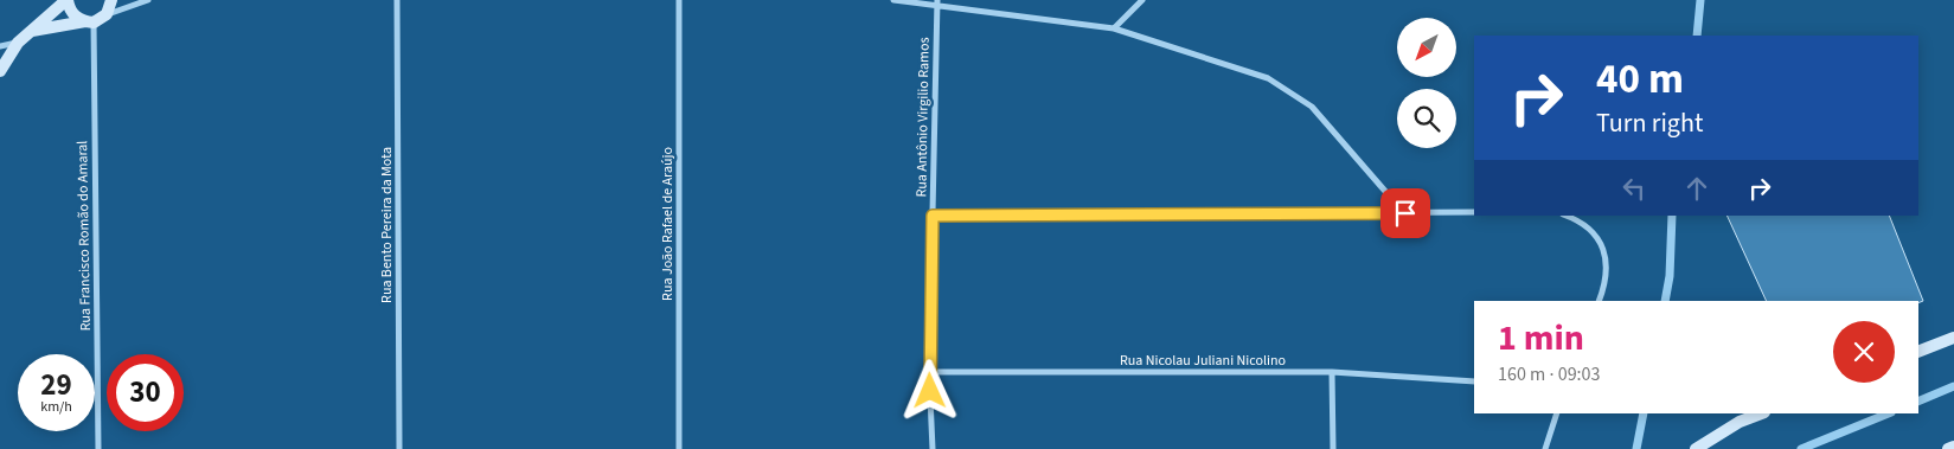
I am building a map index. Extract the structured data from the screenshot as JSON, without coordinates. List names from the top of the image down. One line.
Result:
{"streets":{"street":["Rua Antônio Virgilio Ramos","Rua João Rafael de Araújo","Rua Bento Pereira da Mota","Rua Francisco Romão do Amaral","Rua Nicolau Juliani Nicolino"]},"crossings":[["Rua Antônio Virgilio Ramos","Rua Nicolau Juliani Nicolino"]],"north":"bottom left","page":{"turn":["40 m","Turn right"],"heading":["1 min","160 m · 09:03"],"speed":"29 km/h","limit":"30"}}
